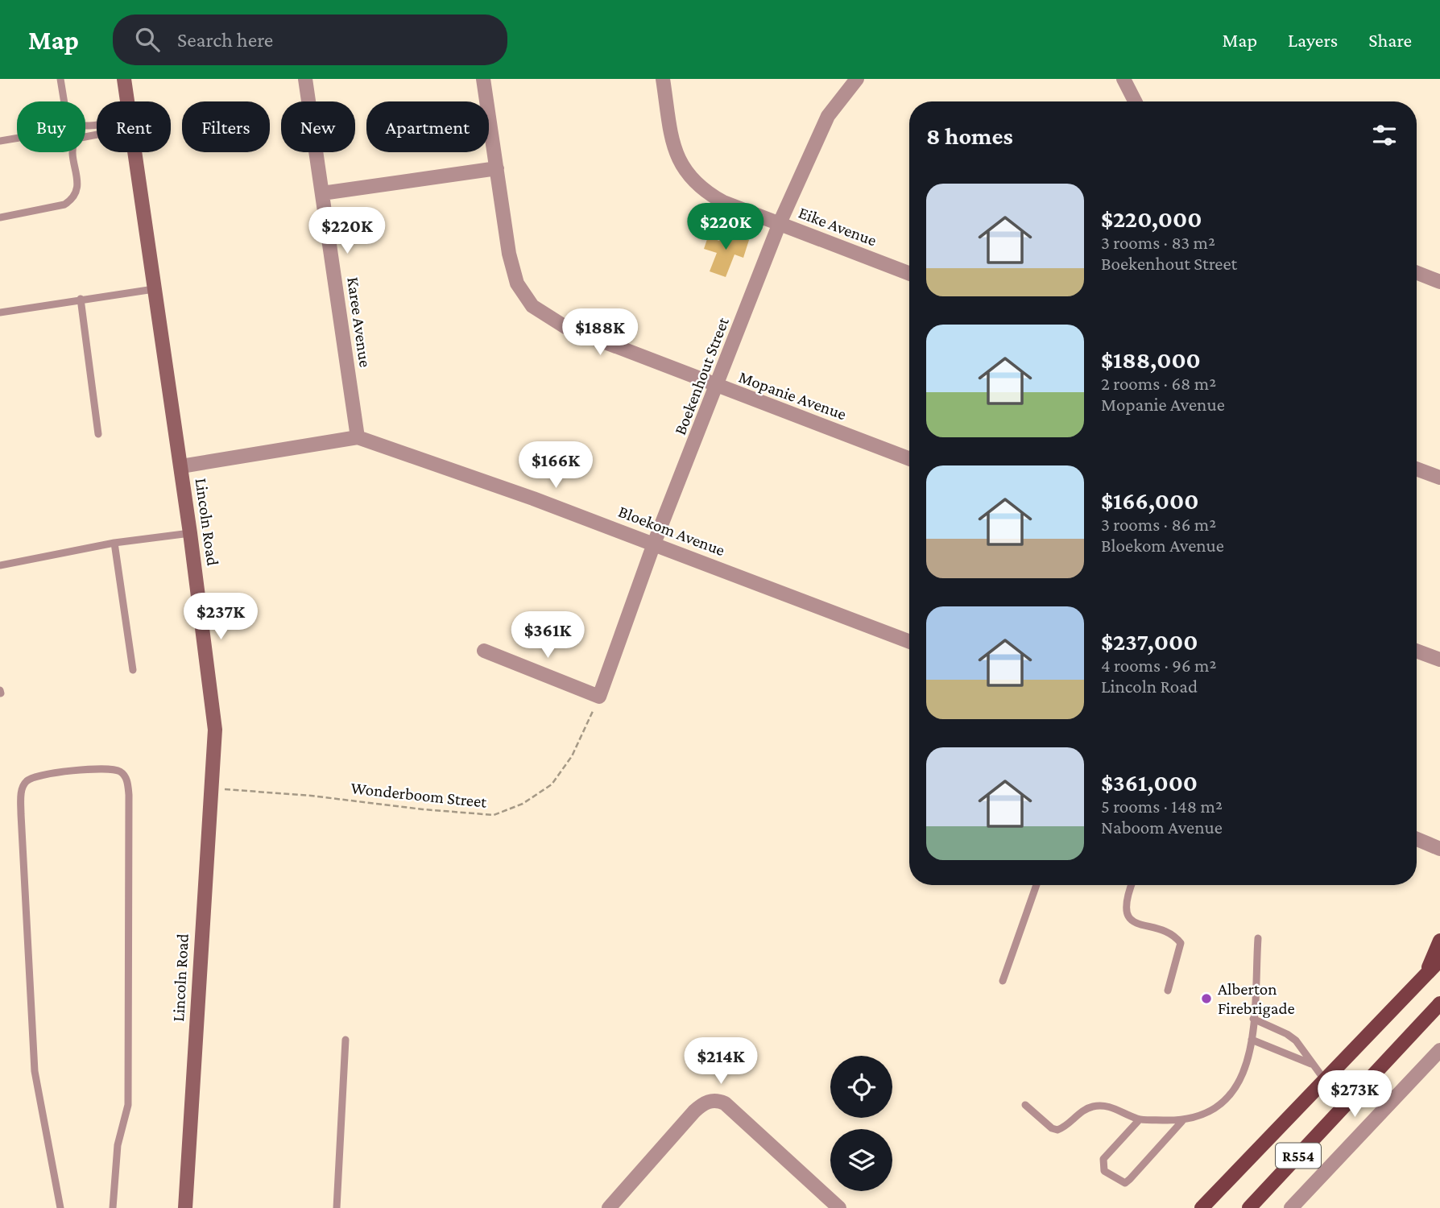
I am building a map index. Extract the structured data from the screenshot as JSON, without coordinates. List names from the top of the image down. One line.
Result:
{"streets":{"main road":["R554"],"street":["Eike Avenue","Karee Avenue","Boekenhout Street","Mopanie Avenue","Lincoln Road","Bloekom Avenue"],"path":["Wonderboom Street"]},"crossings":[["Eike Avenue","Boekenhout Street"],["Karee Avenue","Bloekom Avenue"],["Boekenhout Street","Mopanie Avenue"],["Boekenhout Street","Bloekom Avenue"],["Boekenhout Street","Wonderboom Street"],["Lincoln Road","Bloekom Avenue"],["Lincoln Road","Wonderboom Street"]],"places":["Alberton Firebrigade"],"page":{"header":"Map","search":"Search here","nav":["Map","Layers","Share"],"chip":["Buy","Rent","Filters","New","Apartment"],"heading":"8 homes","list":[{"name":"$220,000","note":"3 rooms · 83 m² · Boekenhout Street"},{"name":"$188,000","note":"2 rooms · 68 m² · Mopanie Avenue"},{"name":"$166,000","note":"3 rooms · 86 m² · Bloekom Avenue"},{"name":"$237,000","note":"4 rooms · 96 m² · Lincoln Road"},{"name":"$361,000","note":"5 rooms · 148 m² · Naboom Avenue"}],"price":["$220K","$220K","$188K","$166K","$237K","$361K","$214K","$273K"]}}
